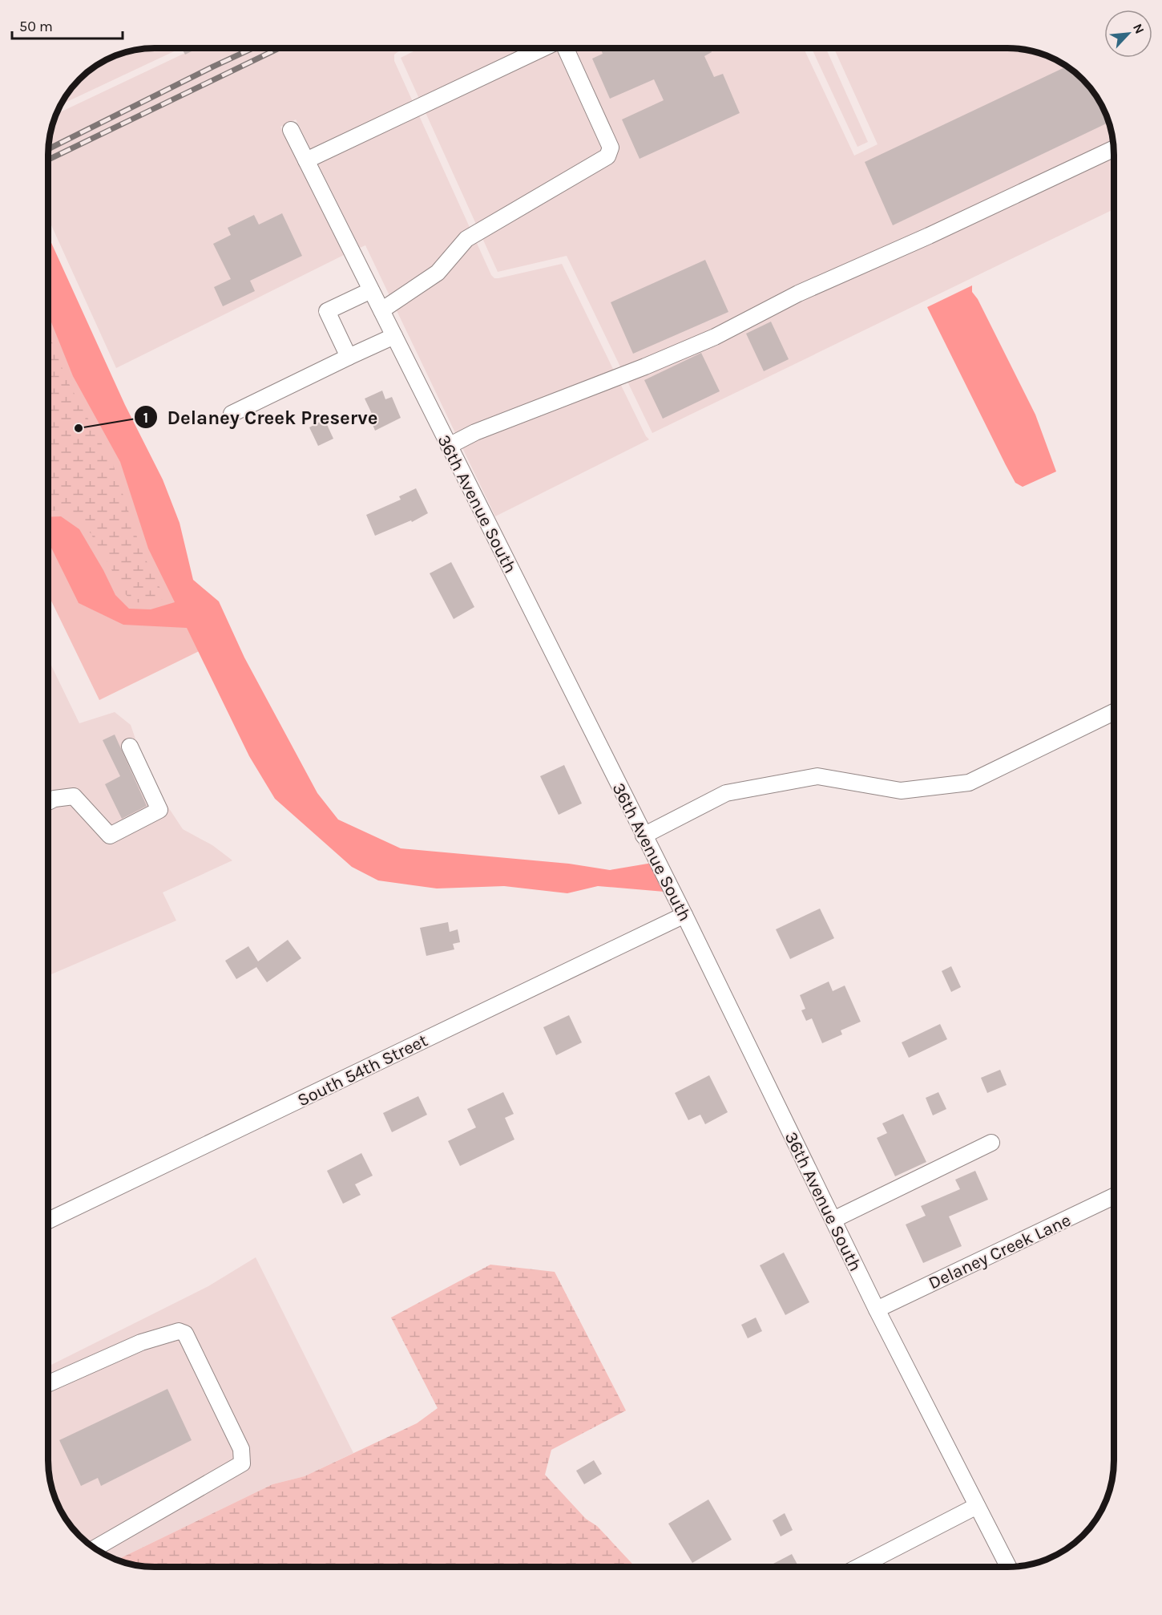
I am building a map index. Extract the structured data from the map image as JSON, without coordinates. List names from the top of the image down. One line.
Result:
{"streets":{"street":["36th Avenue South","South 54th Street","Delaney Creek Lane"]},"crossings":[["36th Avenue South","South 54th Street"],["36th Avenue South","Delaney Creek Lane"]],"places":["Delaney Creek Preserve"],"scale_bar":"50 m","north":"top right"}
